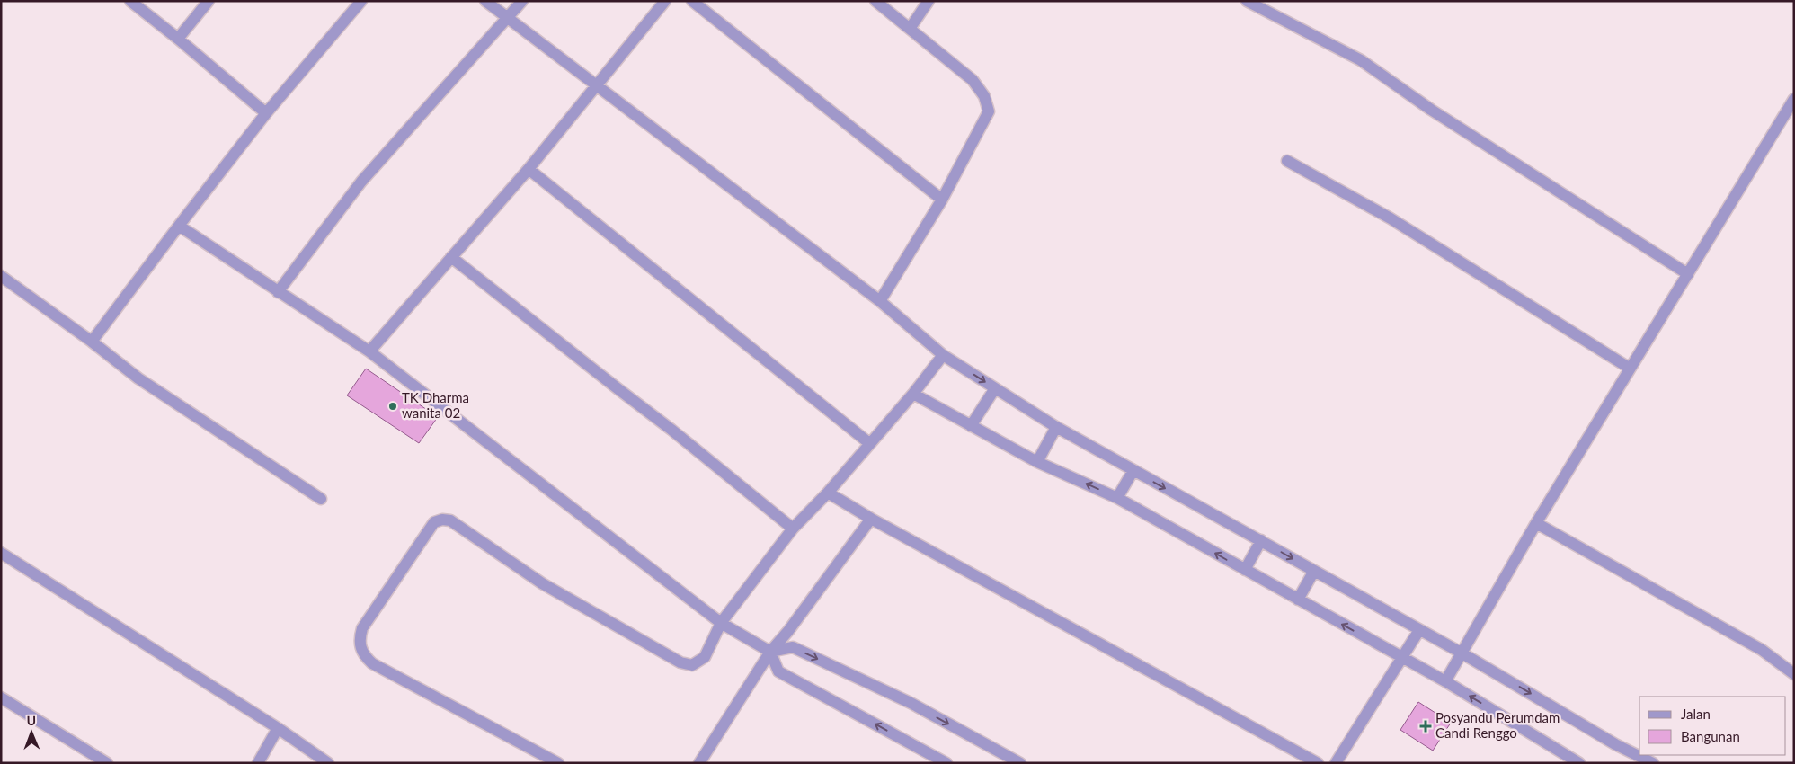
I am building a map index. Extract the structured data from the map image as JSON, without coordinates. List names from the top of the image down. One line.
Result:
{"places":{"other":["TK Dharma wanita 02"],"health":["Posyandu Perumdam Candi Renggo"]},"legend":["Jalan","Bangunan"],"north":"top"}
